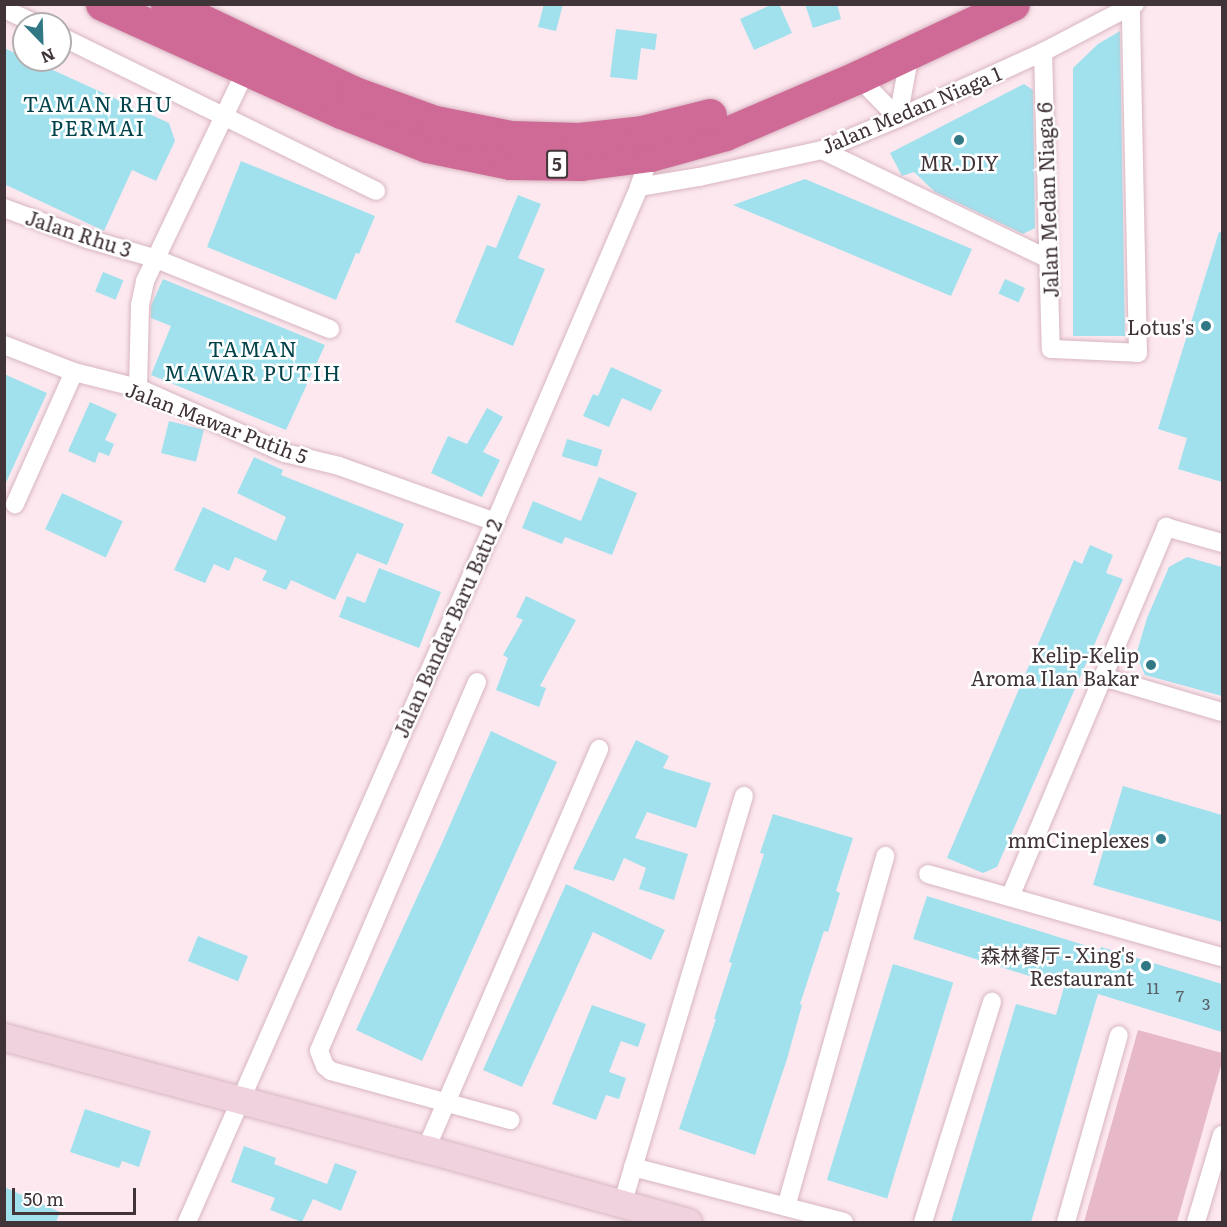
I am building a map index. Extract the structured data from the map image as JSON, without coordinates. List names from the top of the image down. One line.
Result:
{"streets":{"highway":["5"],"street":["Jalan Medan Niaga 1","Jalan Medan Niaga 6","Jalan Rhu 3","Jalan Mawar Putih 5","Jalan Bandar Baru Batu 2"]},"crossings":[["Jalan Medan Niaga 1","Jalan Medan Niaga 6"],["Jalan Medan Niaga 1","Jalan Bandar Baru Batu 2"],["5","Jalan Bandar Baru Batu 2"],["Jalan Mawar Putih 5","Jalan Bandar Baru Batu 2"]],"districts":["TAMAN RHU PERMAI","TAMAN MAWAR PUTIH"],"places":["MR.DIY","Lotus's","Kelip-Kelip Aroma Ilan Bakar","mmCineplexes","森林餐厅 - Xing's Restaurant"],"house_numbers":["11","7","3"],"scale_bar":"50 m","north":"bottom right"}
